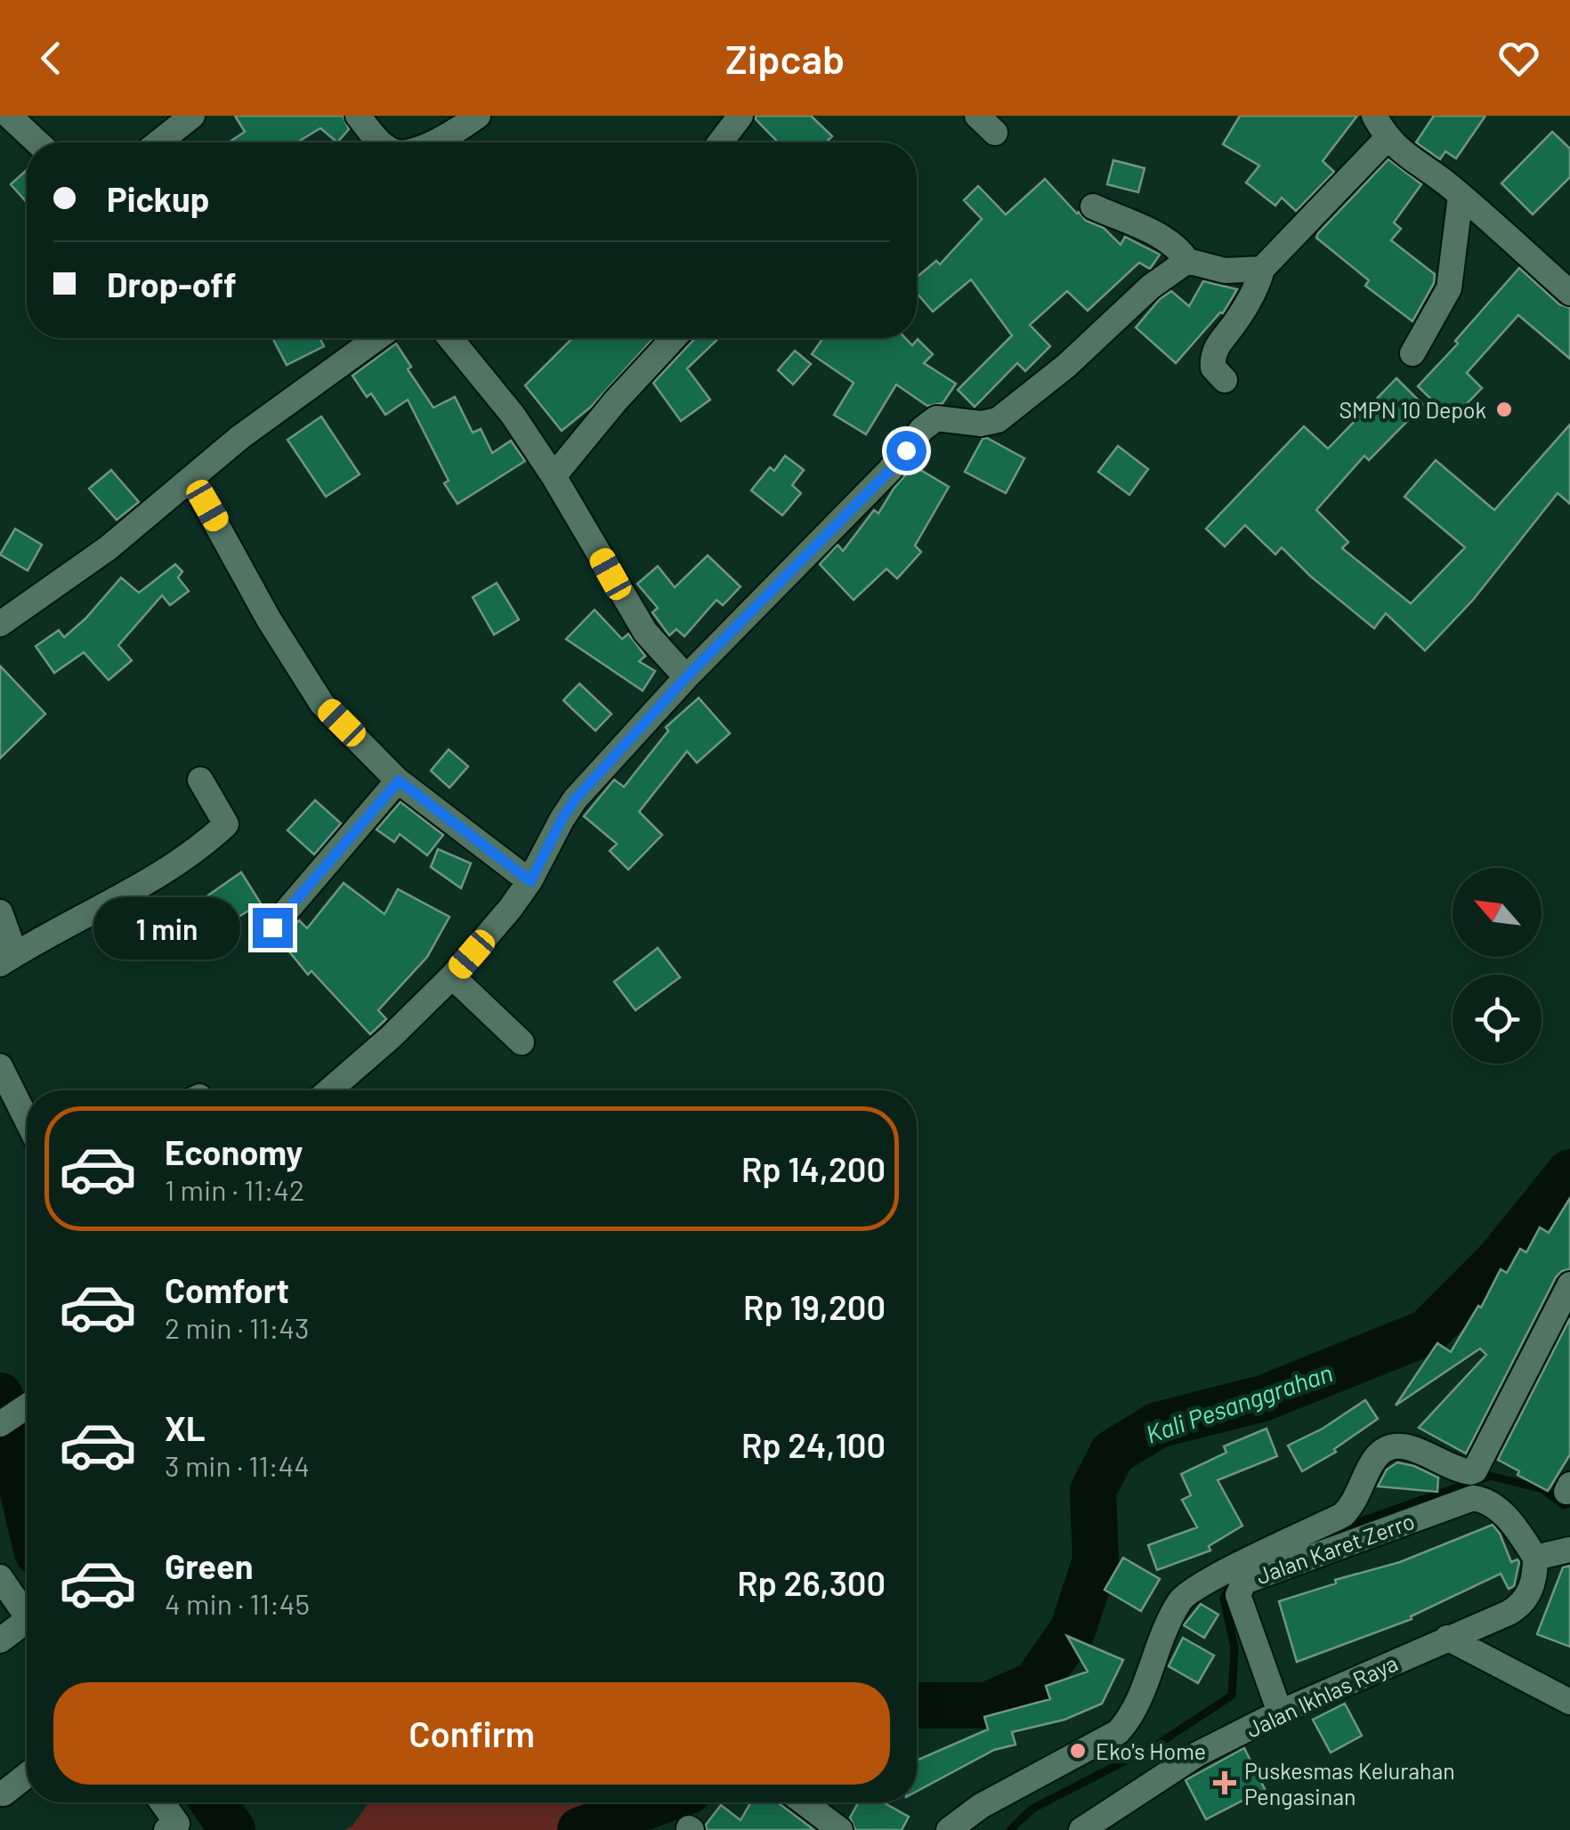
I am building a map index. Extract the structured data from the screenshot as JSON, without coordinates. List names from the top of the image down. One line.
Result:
{"streets":{"street":["Jalan Karet Zerro","Jalan Ikhlas Raya"]},"crossings":[["Jalan Karet Zerro","Jalan Ikhlas Raya"]],"water":["Kali Pesanggrahan"],"places":{"other":["SMPN 10 Depok","Eko's Home"],"health":["Puskesmas Kelurahan Pengasinan"]},"north":"top left","page":{"header":"Zipcab","banner":["Pickup","Drop-off"],"bubble":"1 min","list":[{"name":"Economy","note":"1 min · 11:42","value":"Rp 14,200"},{"name":"Comfort","note":"2 min · 11:43","value":"Rp 19,200"},{"name":"XL","note":"3 min · 11:44","value":"Rp 24,100"},{"name":"Green","note":"4 min · 11:45","value":"Rp 26,300"}],"buttons":"Confirm"}}
